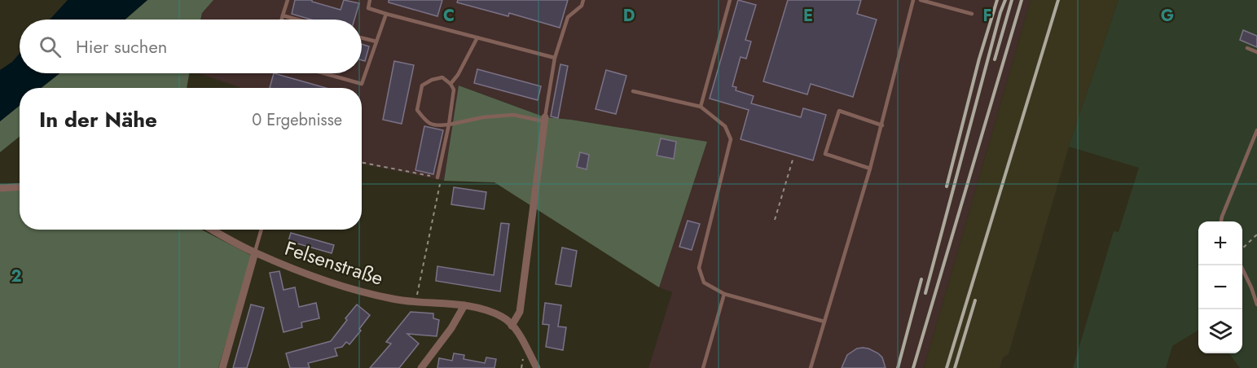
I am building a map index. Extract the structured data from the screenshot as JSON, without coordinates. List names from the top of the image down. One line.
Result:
{"streets":{"street":["Felsenstraße"]},"page":{"search":"Hier suchen","heading":["In der Nähe","0 Ergebnisse"],"map_buttons":["+","−"]},"grid":{"columns":["C","D","E","F","G"],"rows":["2"]}}
